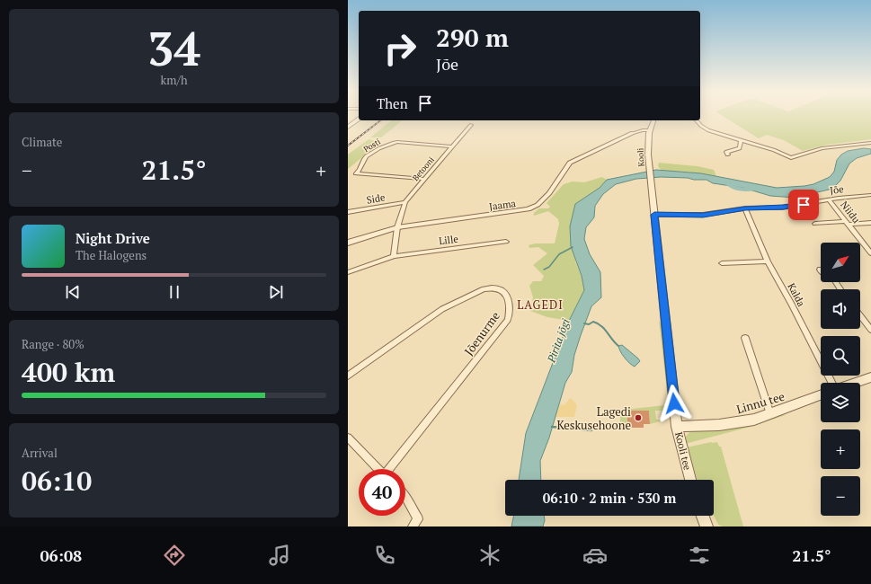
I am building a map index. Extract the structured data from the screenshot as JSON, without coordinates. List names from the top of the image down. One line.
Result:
{"streets":{"street":["Posti","Kooli","Betooni","Jõe","Side","Jaama","Niidu","Lille","Kalda","Jõenurme","Linnu tee","Kooli tee"]},"crossings":[["Posti","Betooni"],["Kooli","Jaama"],["Kooli","Kooli tee"],["Betooni","Side"],["Betooni","Jaama"],["Jõe","Niidu"],["Jõe","Kalda"],["Jõe","Kooli tee"],["Linnu tee","Kooli tee"]],"districts":["LAGEDI"],"water":["Pirita jõgi"],"places":["Lagedi Keskusehoone"],"north":"top right","page":{"tile":[["34","km/h"],"Climate",["Range · 80%","400 km"],["Arrival","06:10"]],"turn":["290 m","Jõe"],"then":"Then","heat":["−","21.5°","+"],"song":["Night Drive","The Halogens"],"map_buttons":["+","−"],"limit":"40","trip":"06:10 · 2 min · 530 m","tabs":["06:08","21.5°"]}}
